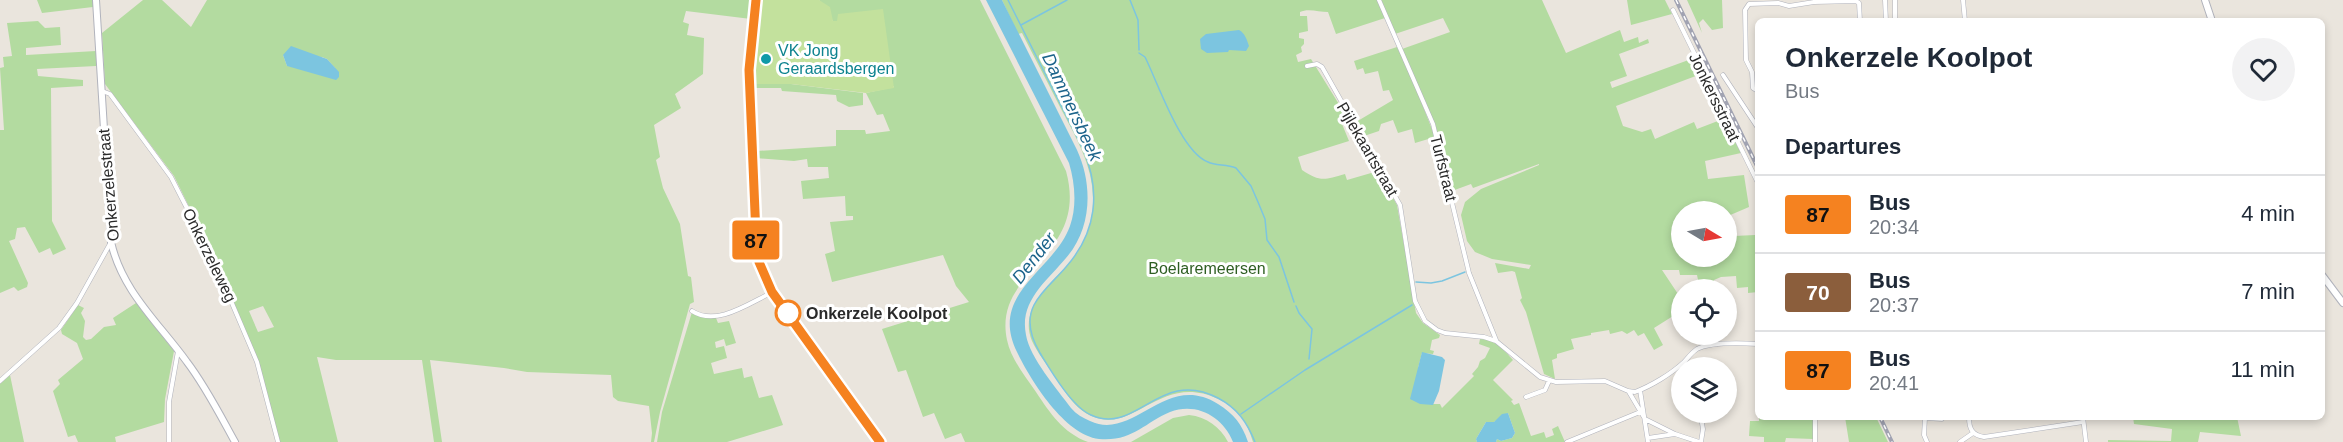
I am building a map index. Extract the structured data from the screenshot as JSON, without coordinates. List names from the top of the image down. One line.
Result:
{"streets":{"street":["Jonkersstraat","Pijlekaartstraat","Turfstraat","Onkerzelestraat","Onkerzeleweg"]},"crossings":[["Pijlekaartstraat","Turfstraat"],["Onkerzelestraat","Onkerzeleweg"]],"water":["Dammersbeek","Dender"],"parks":["Boelaremeersen"],"places":["VK Jong Geraardsbergen","Onkerzele Koolpot"],"lines":["bus line 87"],"north":"right","page":{"on_map":"87","heading":[["Onkerzele Koolpot","Bus"],"Departures"],"list":[{"mark":"87","name":"Bus","note":"20:34","value":"4 min"},{"mark":"70","name":"Bus","note":"20:37","value":"7 min"},{"mark":"87","name":"Bus","note":"20:41","value":"11 min"}]}}
